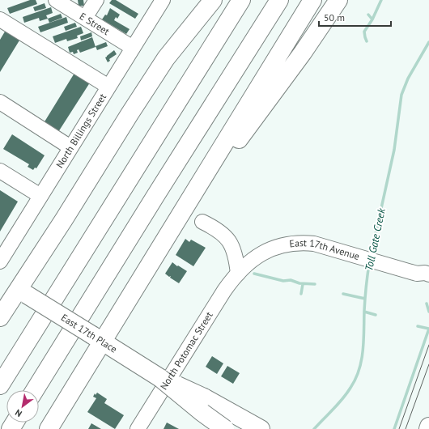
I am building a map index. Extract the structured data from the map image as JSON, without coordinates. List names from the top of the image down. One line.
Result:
{"streets":{"main road":["East 17th Place"],"street":["E Street","North Billings Street","East 17th Avenue","North Potomac Street"]},"crossings":[["E Street","North Billings Street"],["East 17th Avenue","North Potomac Street"]],"water":["Toll Gate Creek"],"scale_bar":"50 m","north":"bottom left"}
